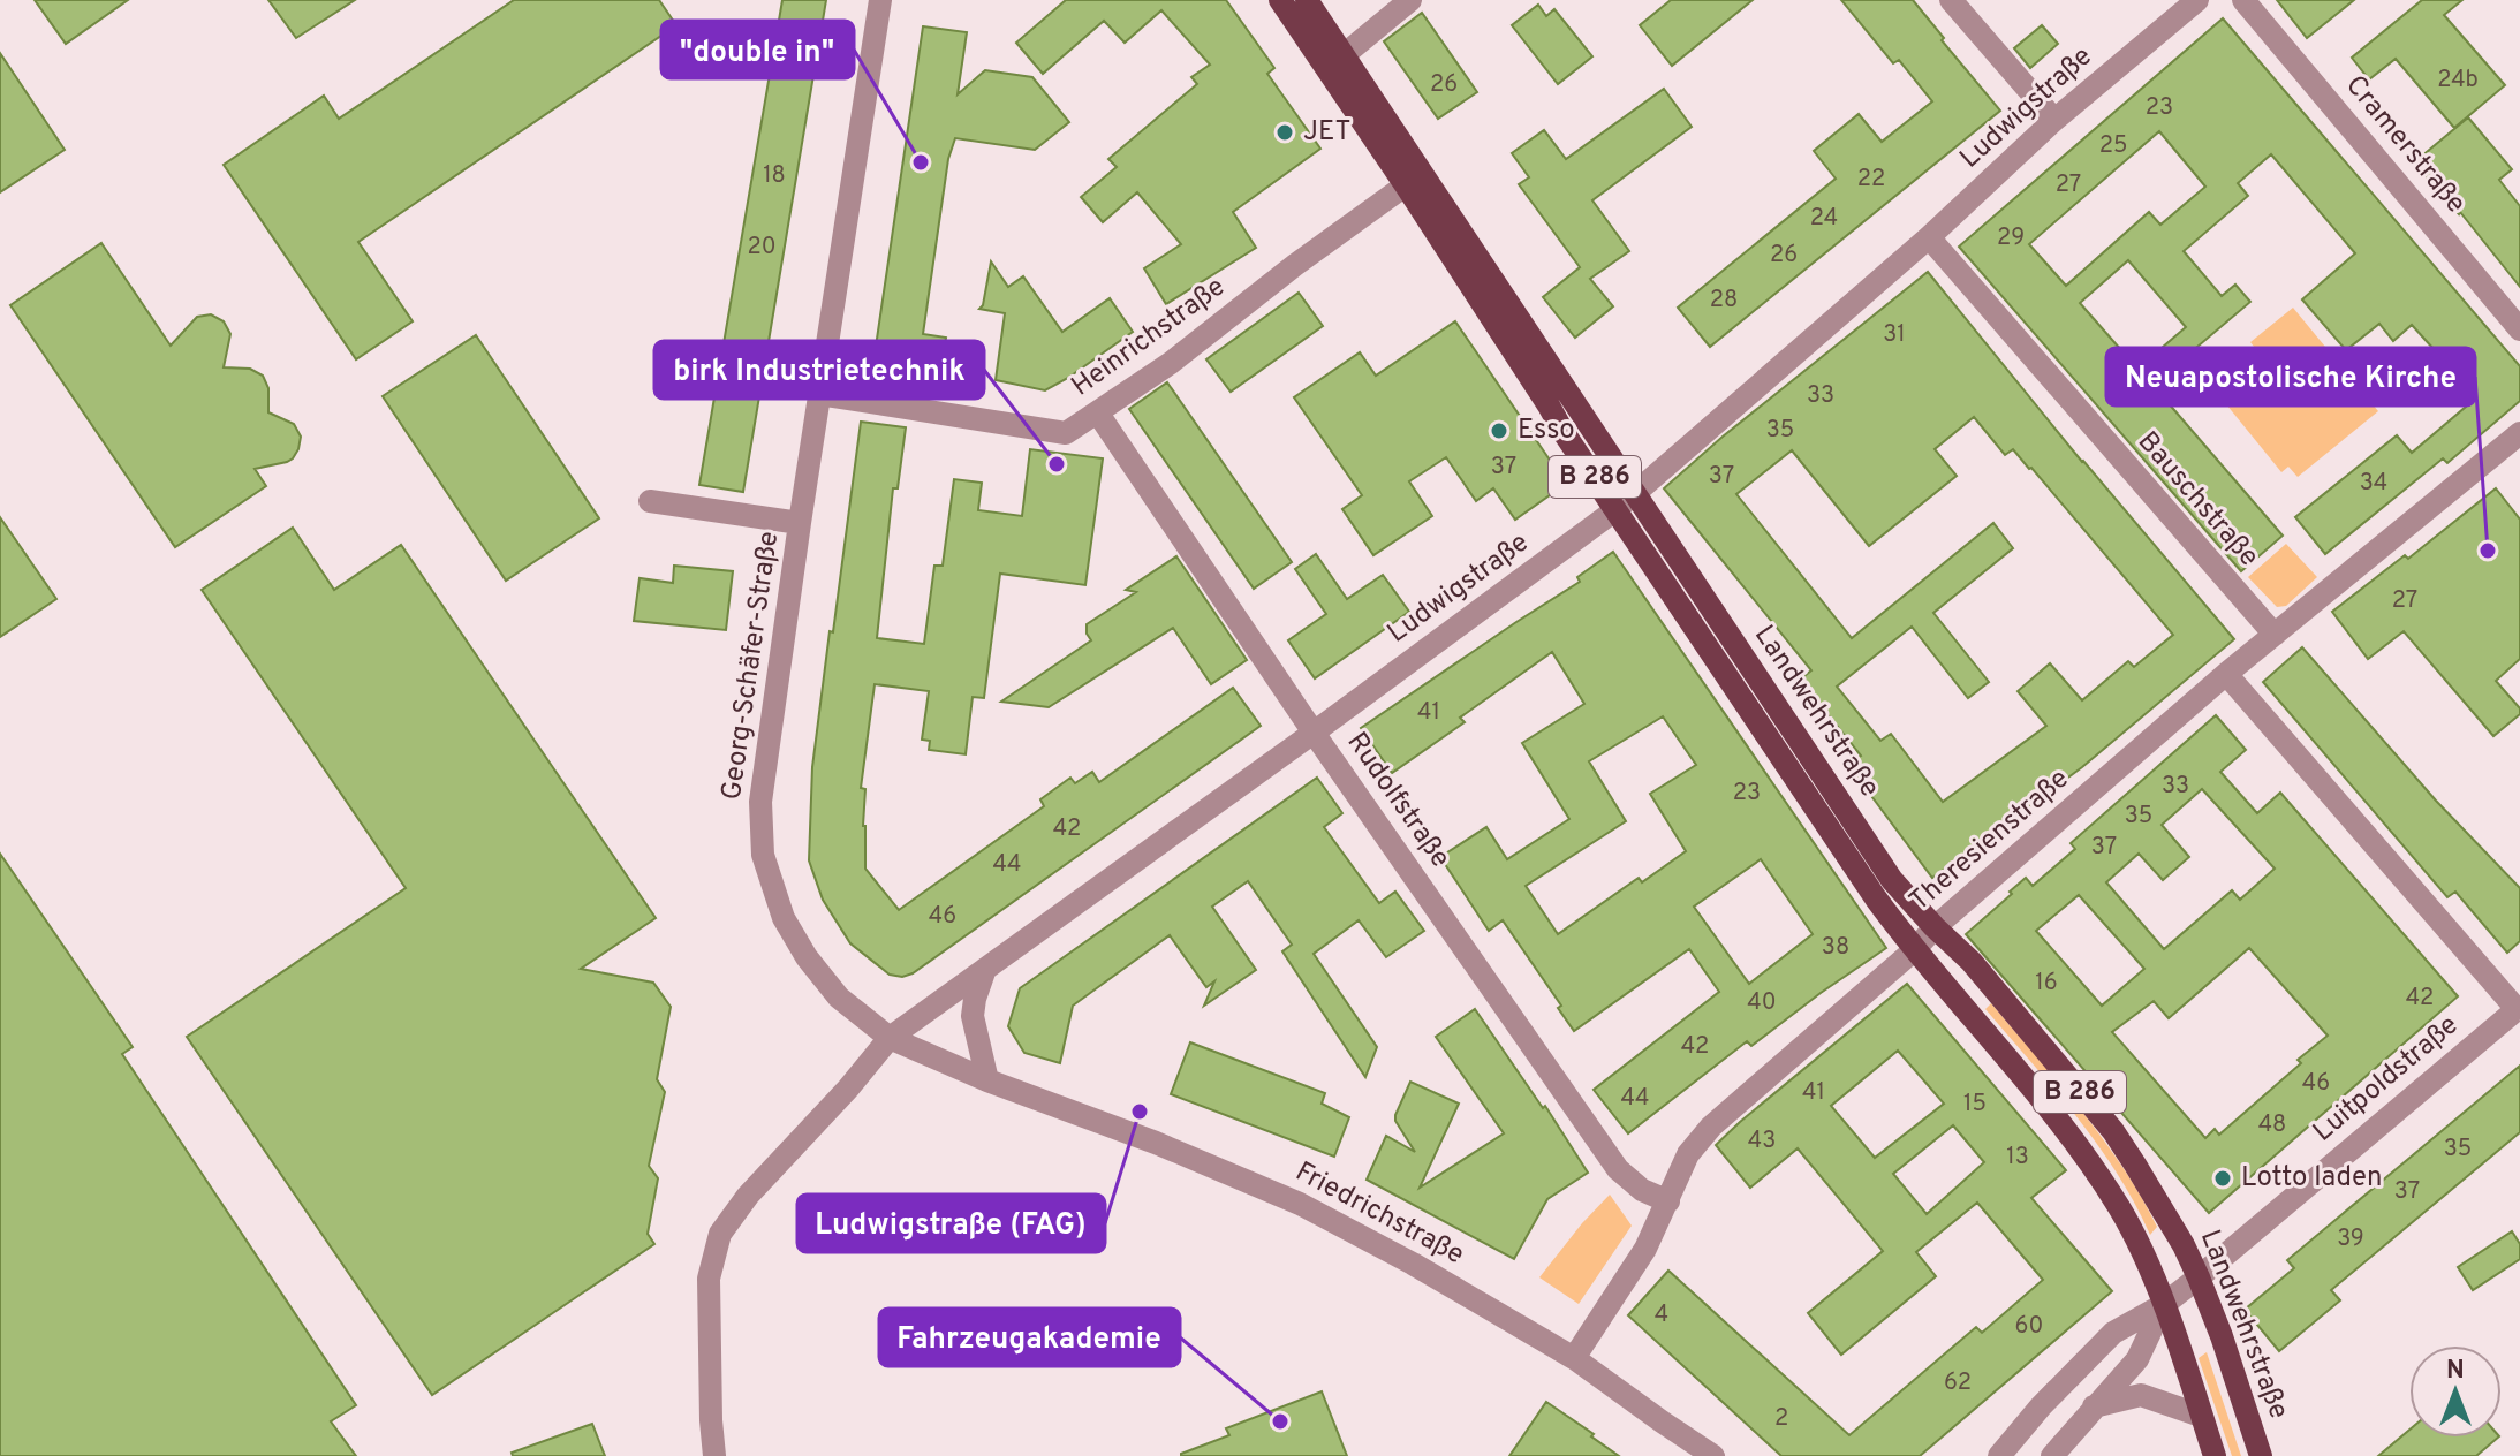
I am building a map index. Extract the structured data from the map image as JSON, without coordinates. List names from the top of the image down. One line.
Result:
{"streets":{"main road":["B 286","Landwehrstraße"],"street":["Ludwigstraße","Cramerstraße","Heinrichstraße","Bauschstraße","Georg-Schäfer-Straße","Rudolfstraße","Theresienstraße","Luitpoldstraße","Friedrichstraße"]},"crossings":[["Ludwigstraße","Bauschstraße"],["Ludwigstraße","Georg-Schäfer-Straße"],["Ludwigstraße","Landwehrstraße"],["Ludwigstraße","Rudolfstraße"],["Ludwigstraße","Friedrichstraße"],["Heinrichstraße","Georg-Schäfer-Straße"],["Heinrichstraße","Landwehrstraße"],["Heinrichstraße","Rudolfstraße"],["Bauschstraße","Theresienstraße"],["Georg-Schäfer-Straße","Friedrichstraße"],["Landwehrstraße","Theresienstraße"],["Landwehrstraße","Luitpoldstraße"],["Rudolfstraße","Theresienstraße"],["Theresienstraße","Friedrichstraße"]],"places":["JET","\"double in\"","Esso","birk Industrietechnik","Neuapostolische Kirche","Ludwigstraße (FAG)","Lotto laden","Fahrzeugakademie"],"house_numbers":["24b","26","23","25","18","22","27","24","29","20","26","28","31","33","35","37","37","34","27","41","33","23","35","42","37","44","46","38","16","42","40","42","46","41","44","15","48","43","35","13","37","39","4","60","62","2"],"north":"top"}
